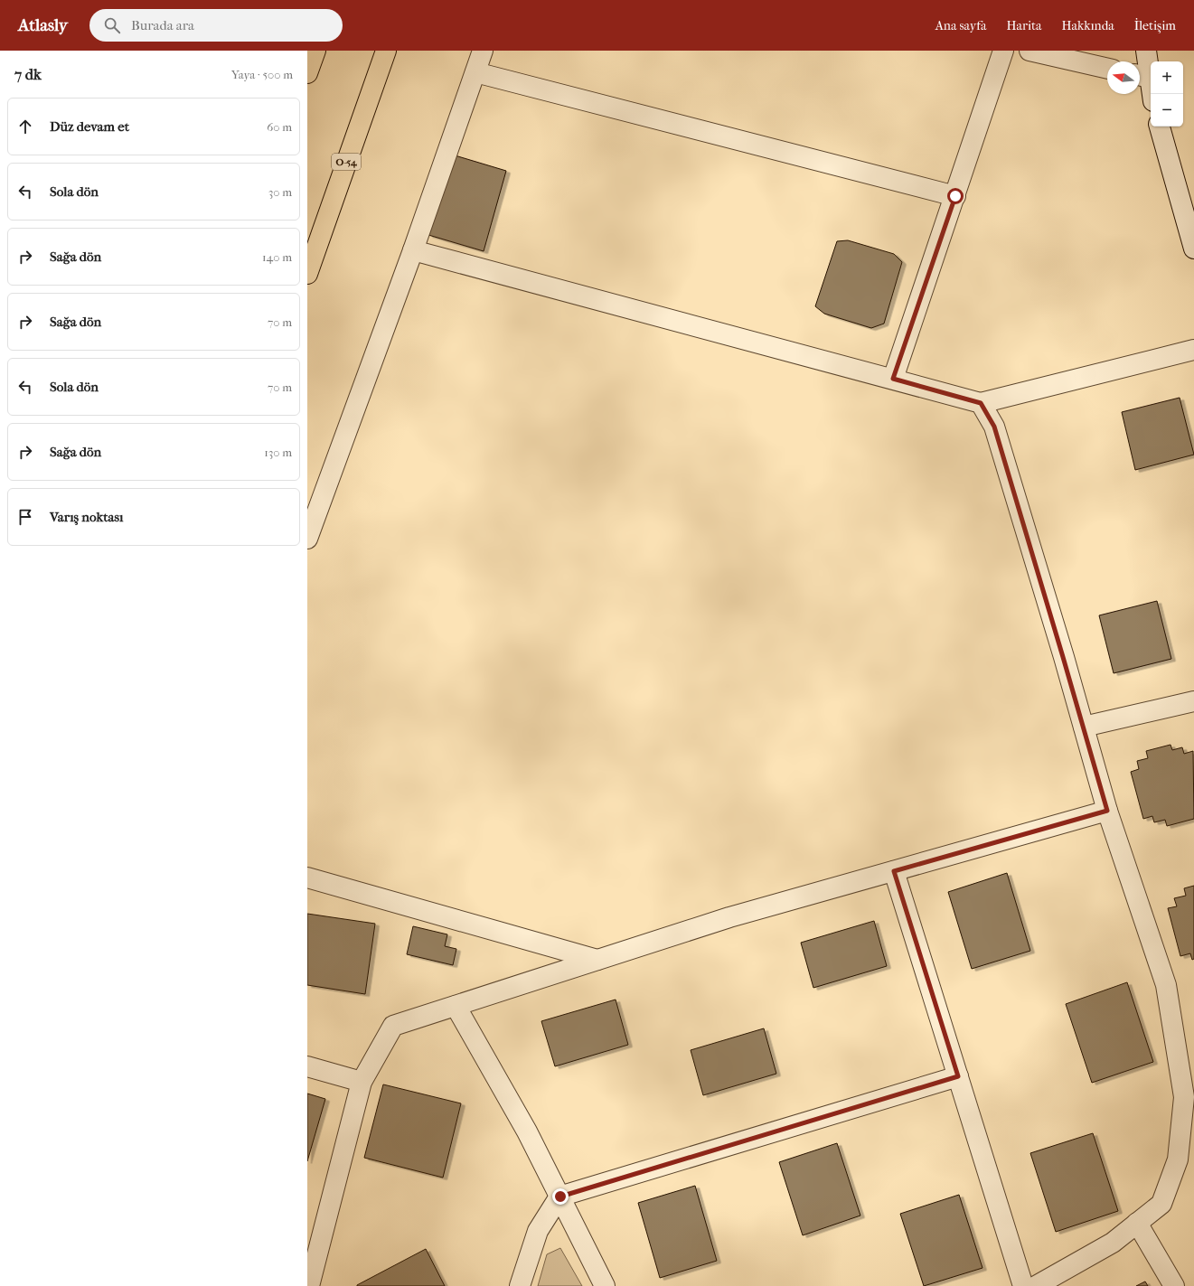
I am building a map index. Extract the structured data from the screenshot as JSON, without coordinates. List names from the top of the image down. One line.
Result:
{"streets":{"highway":["O-54"]},"north":"left","page":{"header":"Atlasly","search":"Burada ara","nav":["Ana sayfa","Harita","Hakkında","İletişim"],"heading":["7 dk","Yaya · 500 m"],"map_buttons":["+","−"],"list":[["Düz devam et","60 m"],["Sola dön","30 m"],["Sağa dön","140 m"],["Sağa dön","70 m"],["Sola dön","70 m"],["Sağa dön","130 m"],"Varış noktası"]}}
